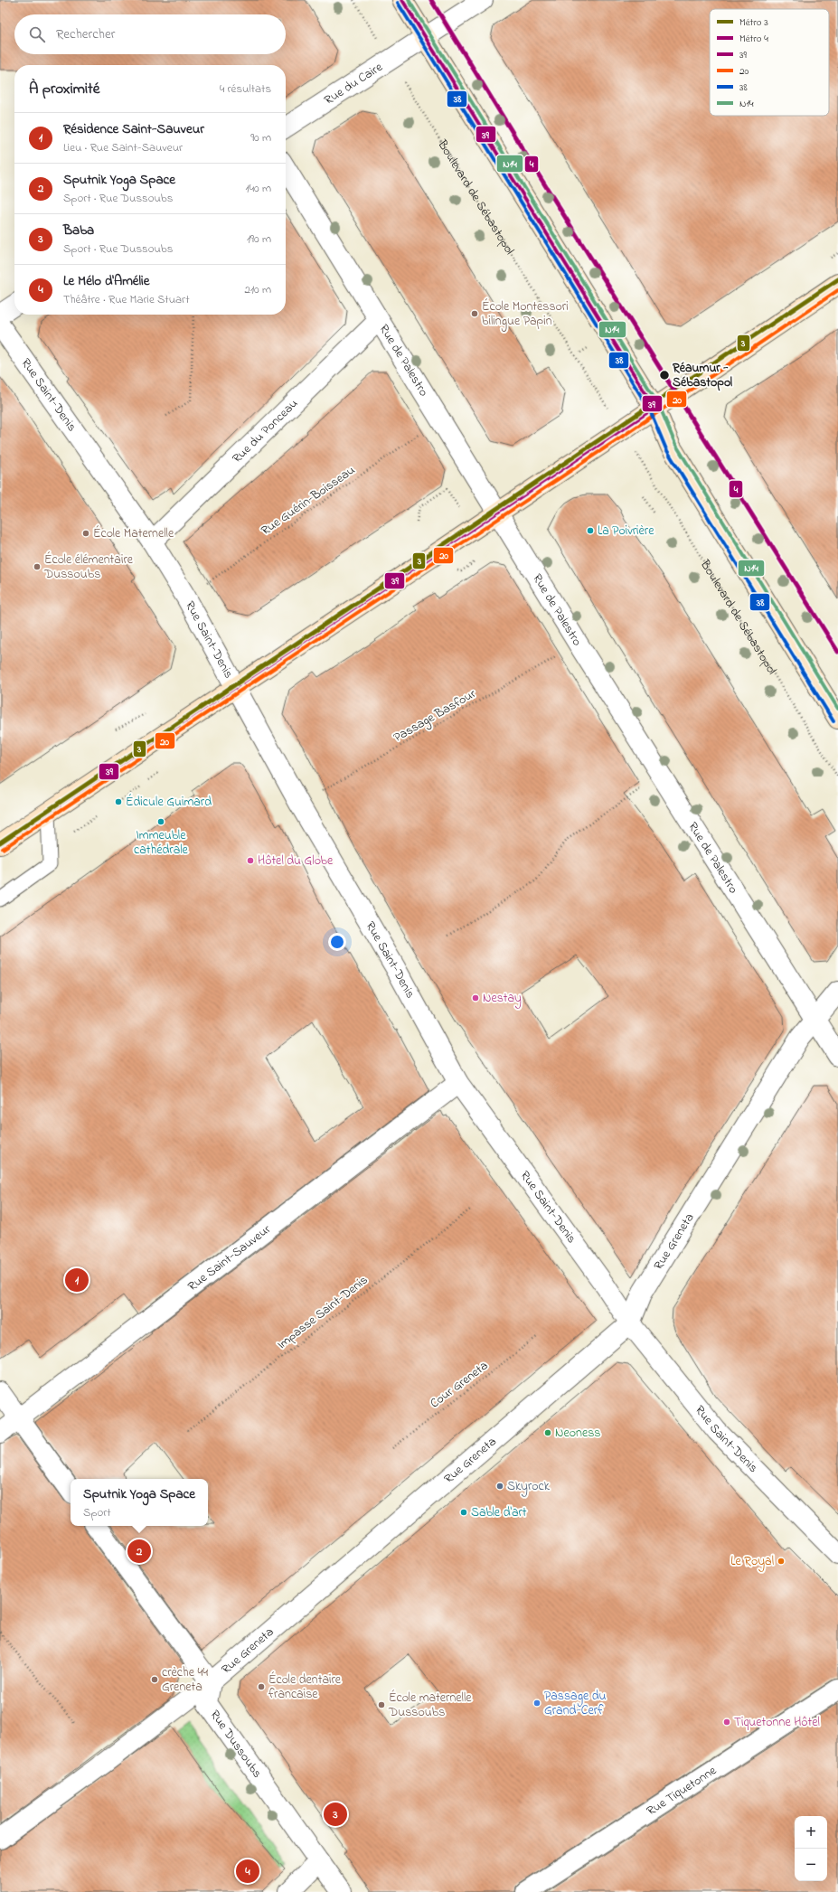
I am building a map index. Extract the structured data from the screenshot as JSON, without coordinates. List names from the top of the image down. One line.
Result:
{"streets":{"street":["Rue du Caire","Rue de Palestro","Rue Saint-Denis","Rue du Ponceau","Rue Greneta","Rue Saint-Sauveur","Rue Dussoubs","Rue Tiquetonne"],"path":["Boulevard de Sébastopol","Rue Guérin-Boisseau","Passage Basfour","Impasse Saint-Denis","Cour Greneta"]},"crossings":[["Rue du Caire","Boulevard de Sébastopol"],["Rue de Palestro","Rue du Ponceau"],["Rue de Palestro","Rue Guérin-Boisseau"],["Rue de Palestro","Passage Basfour"],["Rue de Palestro","Rue Greneta"],["Rue Saint-Denis","Rue du Ponceau"],["Rue Saint-Denis","Rue Guérin-Boisseau"],["Rue Saint-Denis","Passage Basfour"],["Rue Saint-Denis","Rue Greneta"],["Rue Saint-Denis","Rue Saint-Sauveur"],["Rue Greneta","Rue Dussoubs"]],"places":["École Montessori bilingue Papin","Réaumur - Sébastopol","La Poivrière","École Maternelle","École élémentaire Dussoubs","Édicule Guimard","Immeuble cathédrale","Hôtel du Globe","Nestay","Neoness","Skyrock","Sable d'art","Le Royal","crèche 44 Greneta","École dentaire francaise","Passage du Grand-Cerf","École maternelle Dussoubs","Tiquetonne Hôtel"],"lines":["metro line 4","transit line 39","transit line N14","transit line 38","metro line 3","transit line 20"],"legend":["Métro 3","Métro 4","39","20","38","N14"],"page":{"search":"Rechercher","heading":["À proximité","4 résultats"],"list":[{"mark":"1","name":"Résidence Saint-Sauveur","note":"Lieu · Rue Saint-Sauveur","value":"90 m"},{"mark":"2","name":"Sputnik Yoga Space","note":"Sport · Rue Dussoubs","value":"140 m"},{"mark":"3","name":"Baba","note":"Sport · Rue Dussoubs","value":"190 m"},{"mark":"4","name":"Le Mélo d'Amélie","note":"Théâtre · Rue Marie Stuart","value":"210 m"}],"pins":["1","2","3","4"],"popup":["Sputnik Yoga Space","Sport"],"map_buttons":["+","−"]}}
